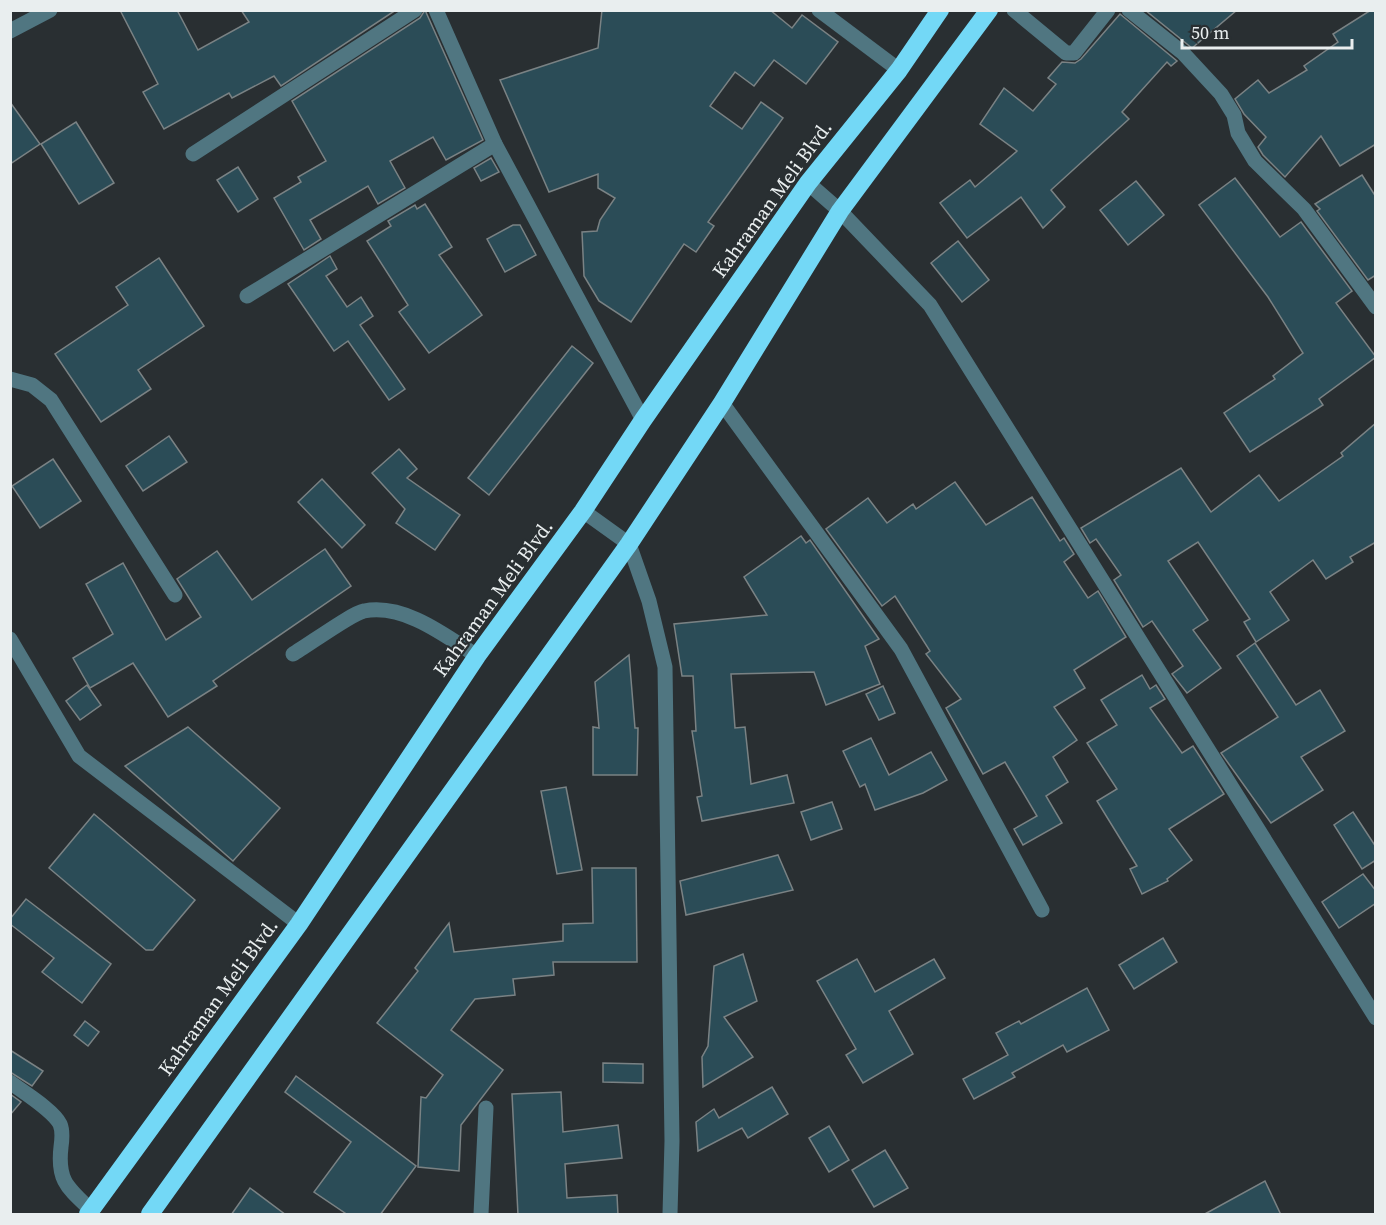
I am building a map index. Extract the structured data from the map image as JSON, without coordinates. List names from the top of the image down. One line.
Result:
{"streets":{"highway":["Kahraman Meli Blvd."]},"scale_bar":"50 m"}
